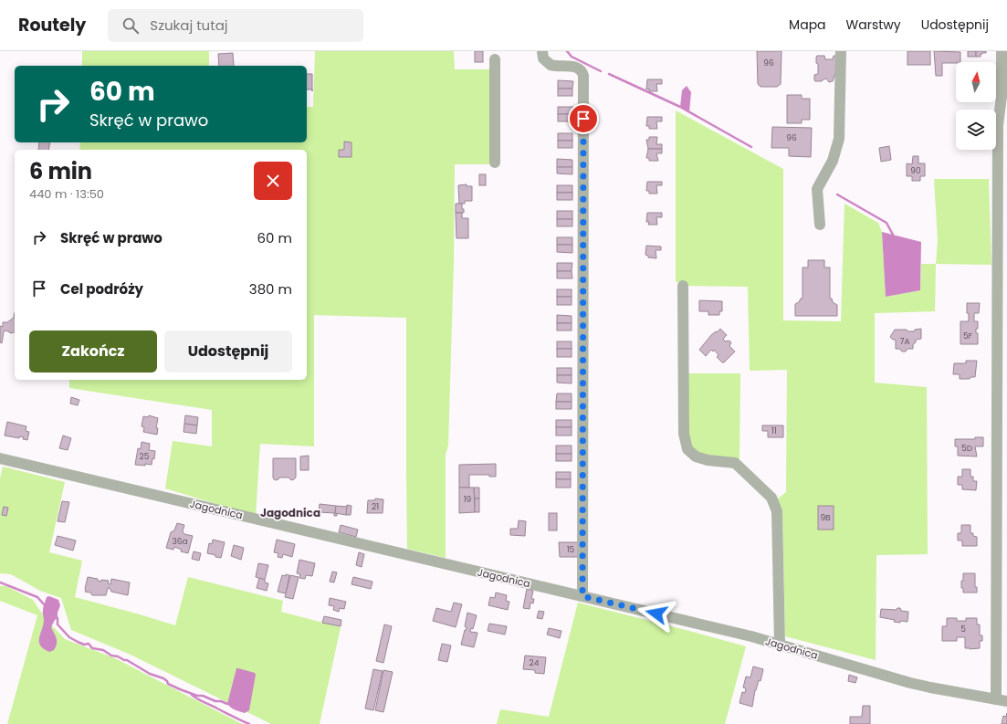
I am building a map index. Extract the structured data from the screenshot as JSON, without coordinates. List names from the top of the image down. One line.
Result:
{"streets":{"street":["Jagodnica"]},"districts":["Jagodnica"],"house_numbers":["96","96","90","5F","7A","11","5D","25","19","21","9B","36a","15","5","24"],"north":"top","page":{"header":"Routely","search":"Szukaj tutaj","nav":["Mapa","Warstwy","Udostępnij"],"turn":["60 m","Skręć w prawo"],"heading":["6 min","440 m · 13:50"],"list":[{"name":"Skręć w prawo","value":"60 m"},{"name":"Cel podróży","value":"380 m"}],"buttons":["Zakończ","Udostępnij"]}}
